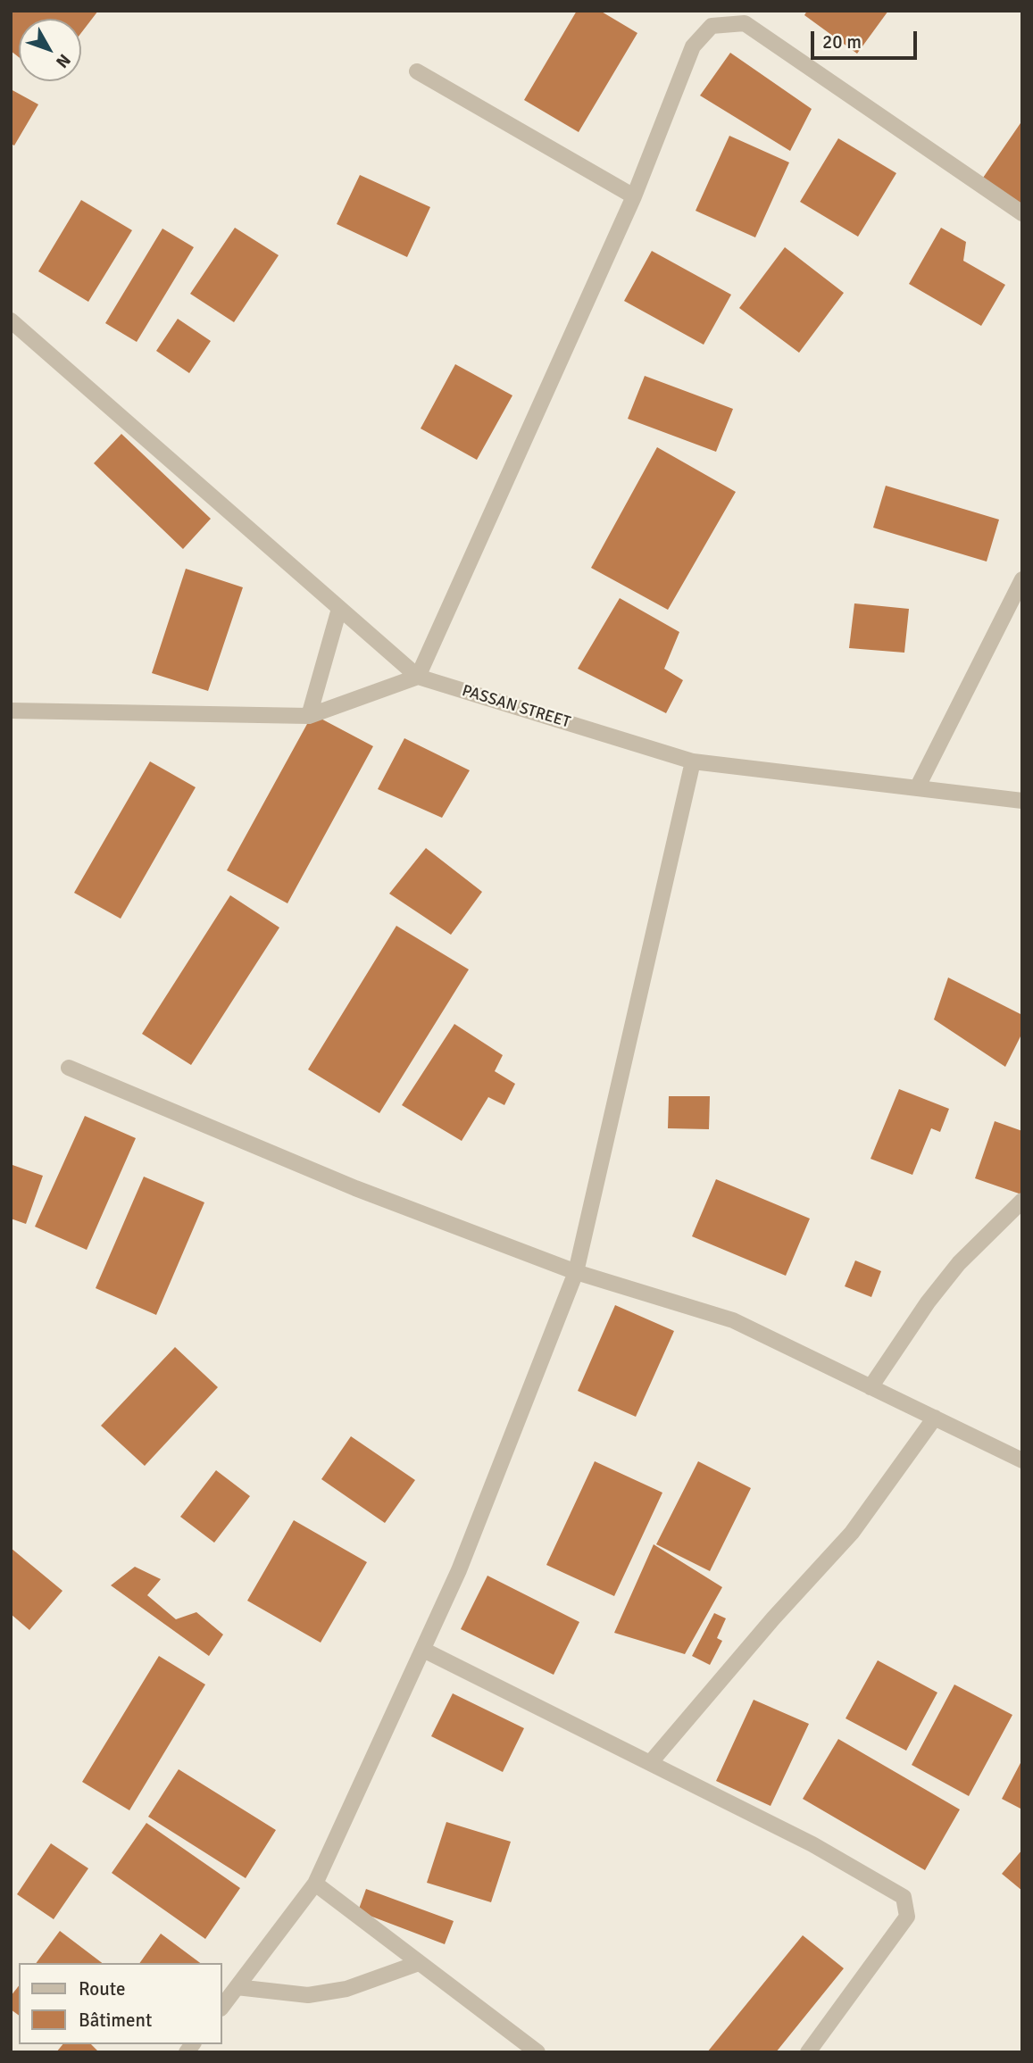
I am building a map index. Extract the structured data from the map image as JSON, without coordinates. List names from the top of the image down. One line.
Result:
{"streets":{"street":["PASSAN STREET"]},"legend":["Route","Bâtiment"],"scale_bar":"20 m","north":"bottom right"}
